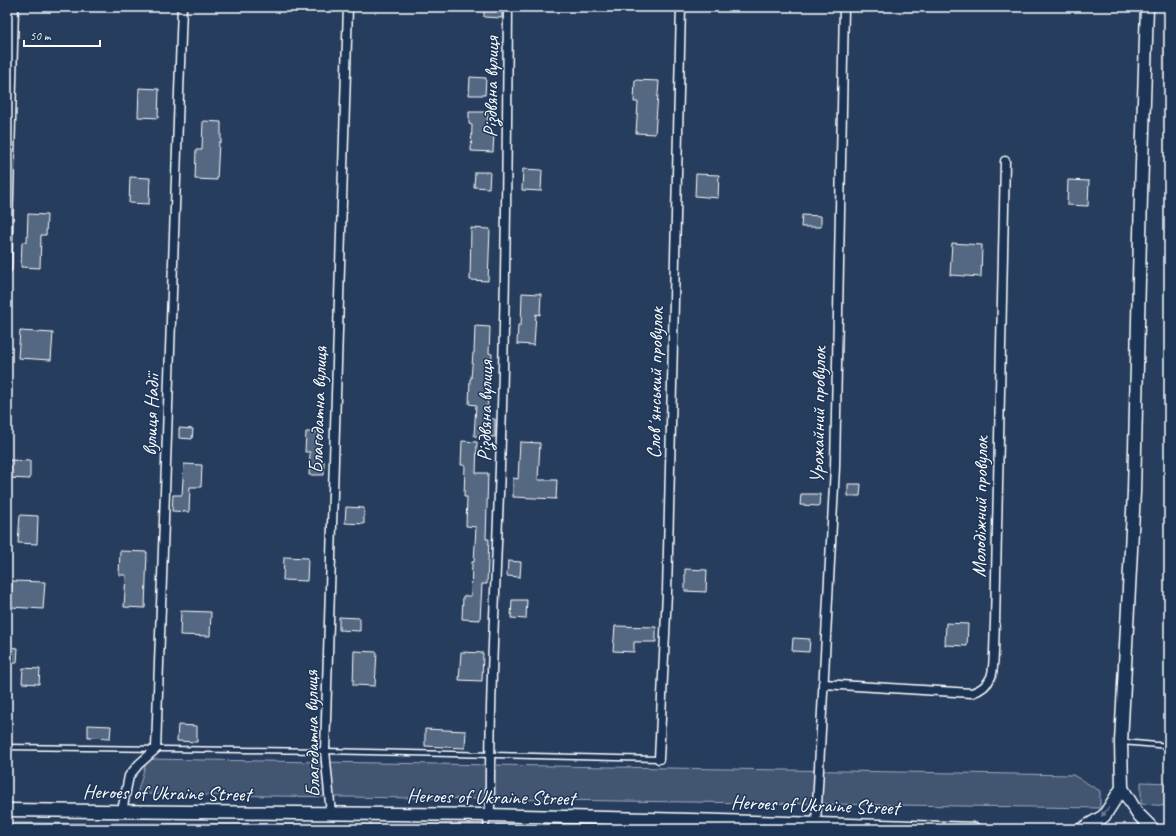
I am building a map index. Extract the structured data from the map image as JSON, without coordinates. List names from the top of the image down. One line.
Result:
{"streets":{"main road":["Heroes of Ukraine Street"],"street":["Різдвяна вулиця","Словʼянський провулок","Благодатна вулиця","вулиця Надії","Урожайний провулок","Молодіжний провулок"]},"crossings":[["Різдвяна вулиця","Heroes of Ukraine Street"],["Благодатна вулиця","Heroes of Ukraine Street"],["Урожайний провулок","Молодіжний провулок"],["Урожайний провулок","Heroes of Ukraine Street"]],"scale_bar":"50 m"}
